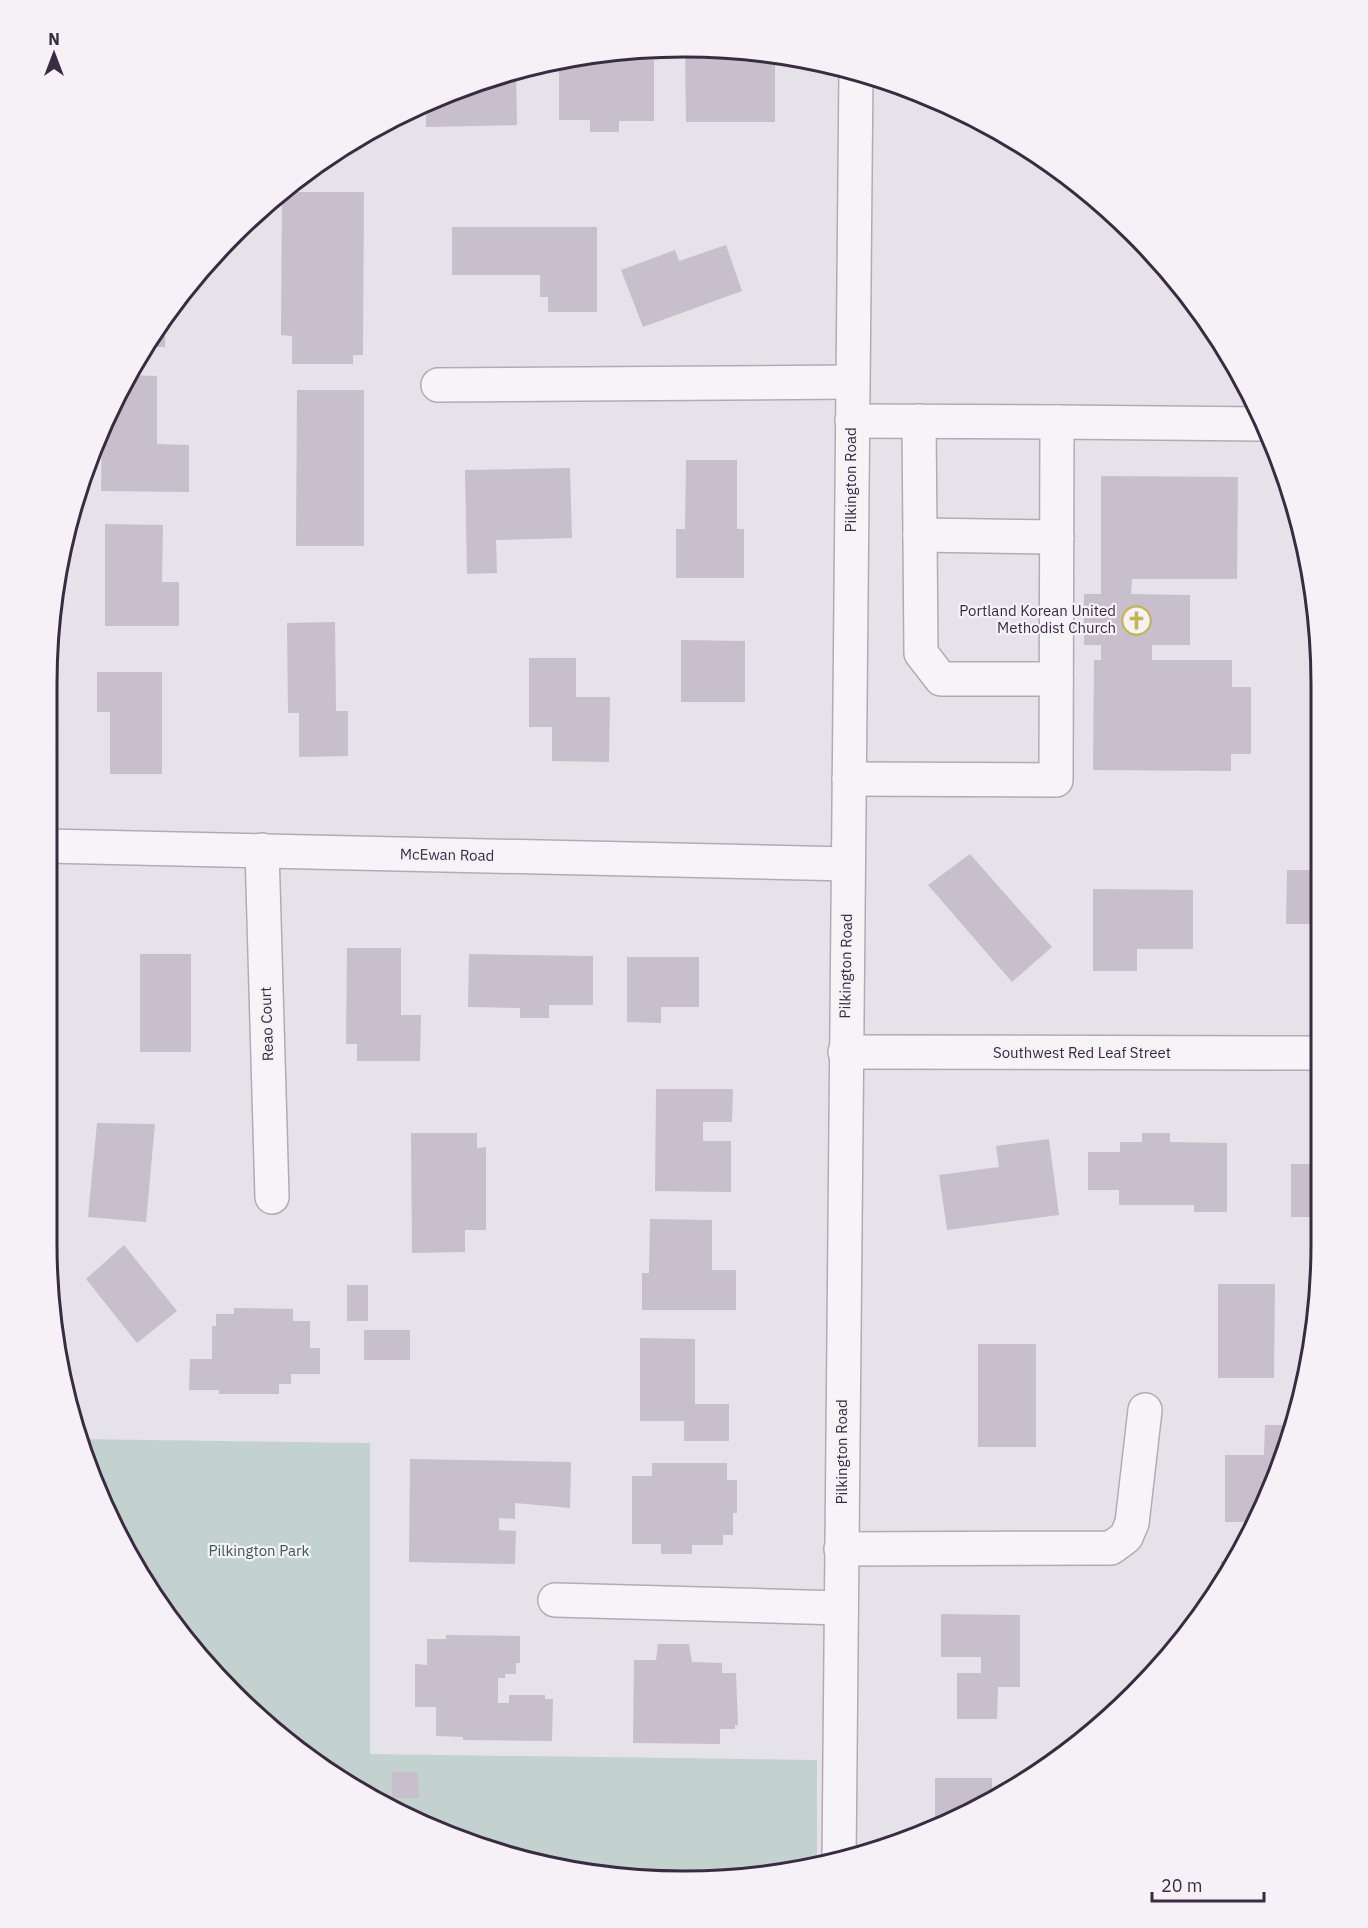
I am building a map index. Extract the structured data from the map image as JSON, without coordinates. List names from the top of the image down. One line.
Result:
{"streets":{"street":["Pilkington Road","McEwan Road","Reao Court","Southwest Red Leaf Street"]},"crossings":[["Pilkington Road","McEwan Road"],["Pilkington Road","Southwest Red Leaf Street"],["McEwan Road","Reao Court"]],"parks":["Pilkington Park"],"places":{"church":["Portland Korean United Methodist Church"]},"scale_bar":"20 m","north":"top"}
